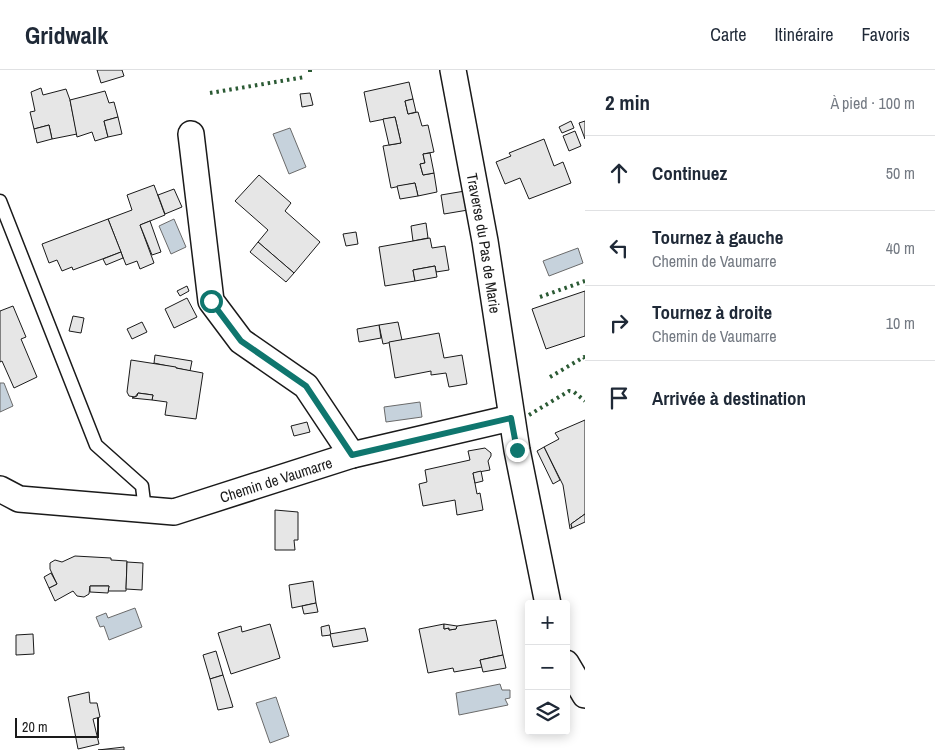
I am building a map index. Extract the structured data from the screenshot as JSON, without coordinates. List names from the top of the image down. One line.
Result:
{"streets":{"street":["Traverse du Pas de Marie","Chemin de Vaumarre"]},"crossings":[["Traverse du Pas de Marie","Chemin de Vaumarre"]],"scale_bar":"20 m","page":{"header":"Gridwalk","nav":["Carte","Itinéraire","Favoris"],"heading":["2 min","À pied · 100 m"],"list":[["Continuez","50 m"],["Tournez à gauche","Chemin de Vaumarre","40 m"],["Tournez à droite","Chemin de Vaumarre","10 m"],"Arrivée à destination"],"map_buttons":["+","−"],"scale":"20 m"}}
